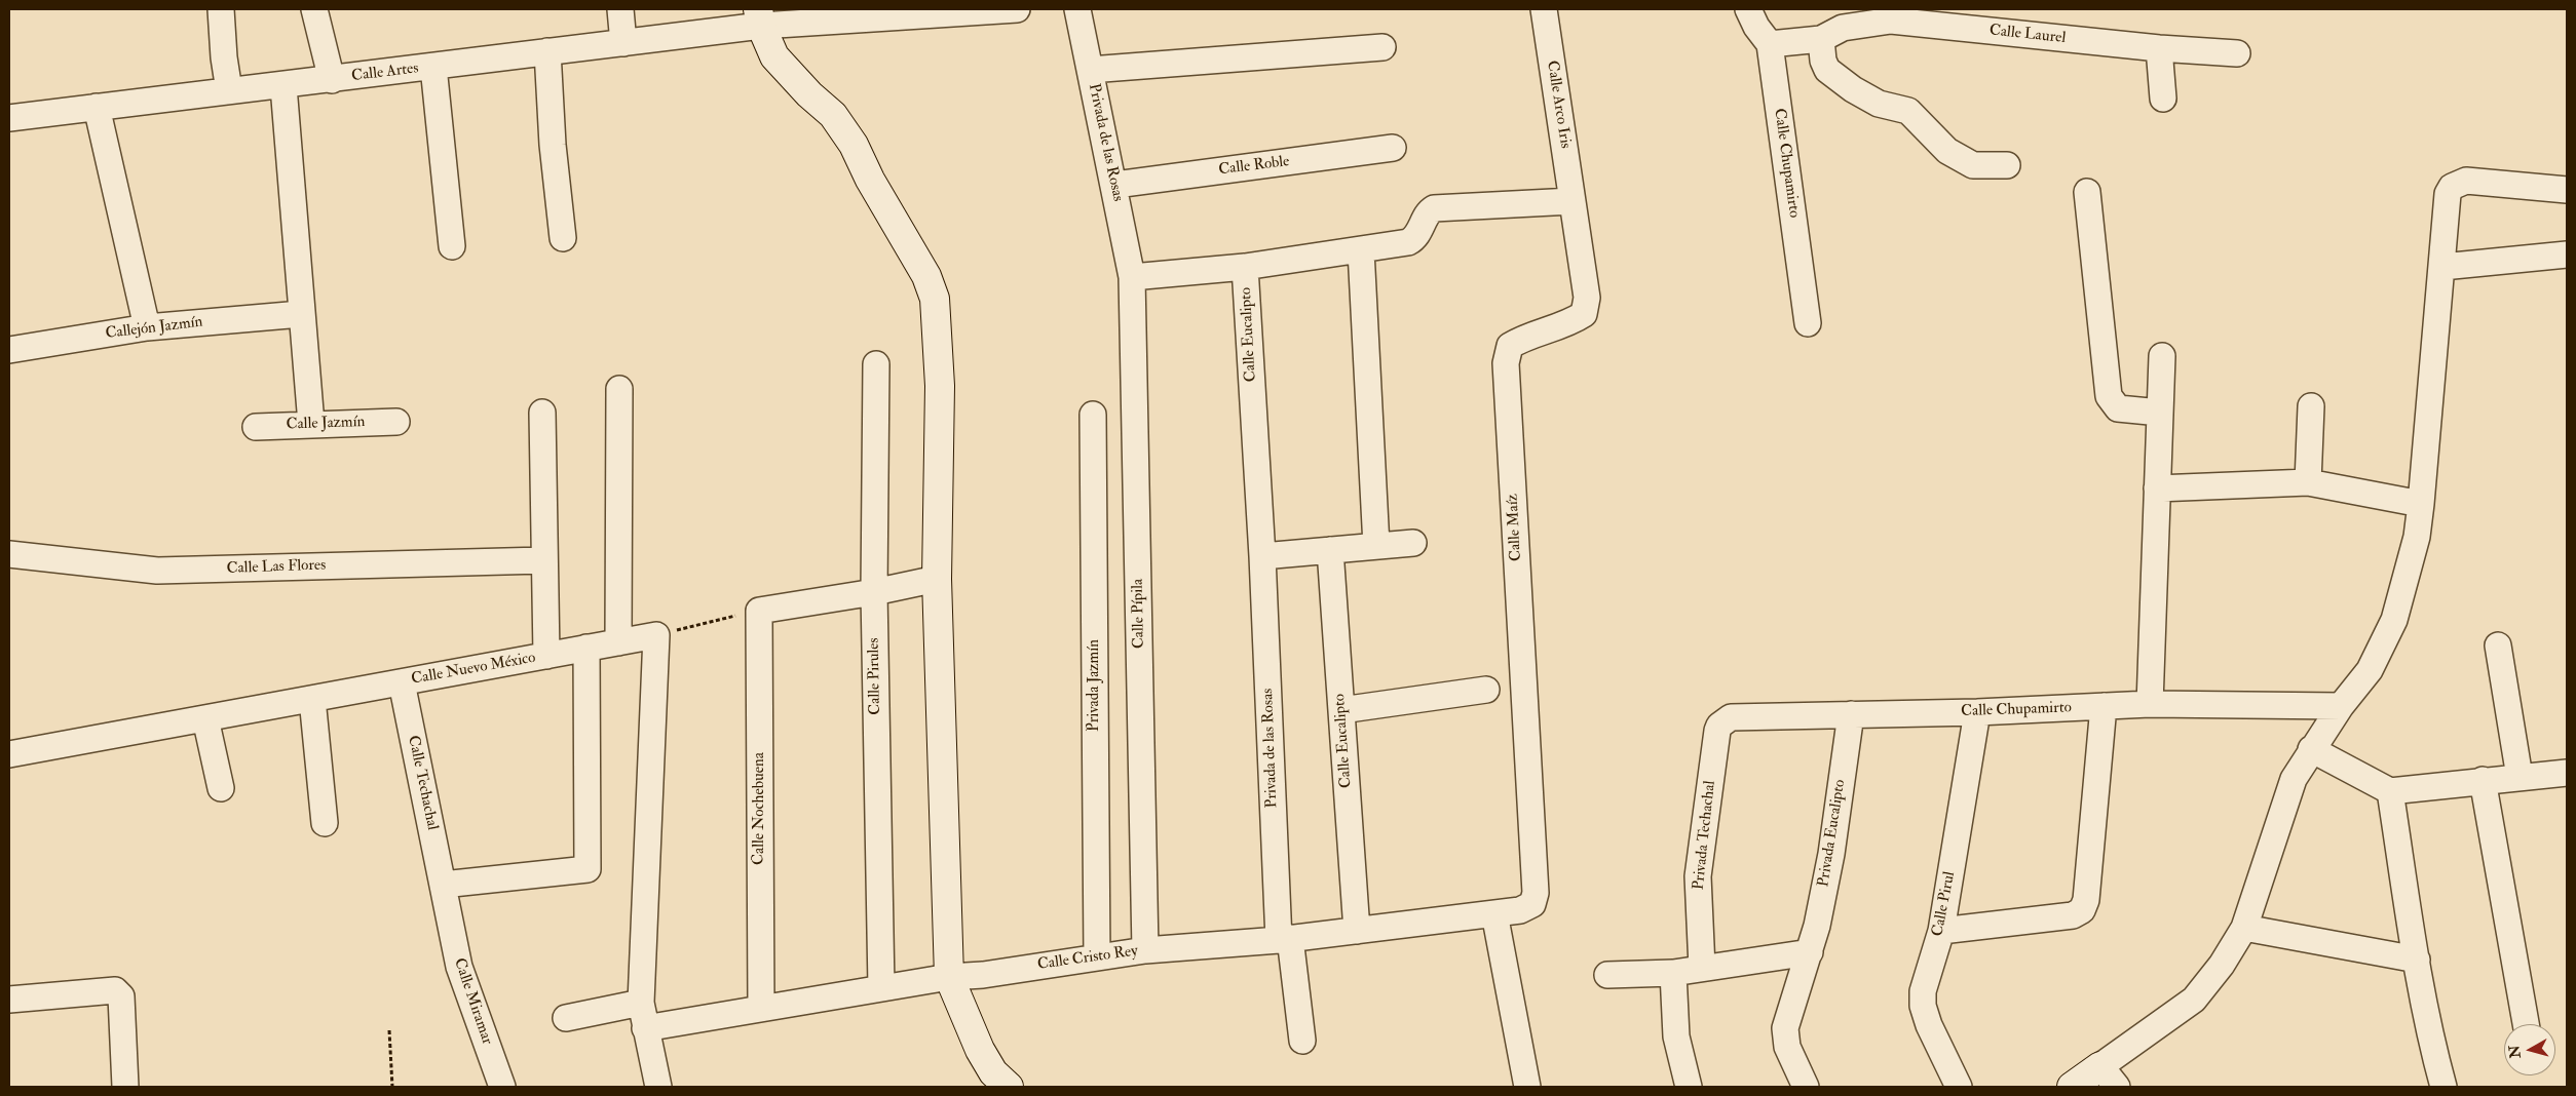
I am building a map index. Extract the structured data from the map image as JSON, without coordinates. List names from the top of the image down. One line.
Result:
{"streets":{"street":["Calle Laurel","Calle Artes","Calle Arco Iris","Privada de las Rosas","Calle Chupamirto","Calle Roble","Callejón Jazmín","Calle Eucalipto","Calle Jazmín","Calle Maíz","Calle Las Flores","Calle Pípila","Calle Nuevo México","Calle Pirules","Privada Jazmín","Calle Techachal","Calle Nochebuena","Privada Eucalipto","Privada Techachal","Calle Pirul","Calle Cristo Rey","Calle Miramar"]},"crossings":[["Calle Arco Iris","Calle Maíz"],["Privada de las Rosas","Calle Roble"],["Privada de las Rosas","Calle Eucalipto"],["Privada de las Rosas","Calle Pípila"],["Privada de las Rosas","Calle Cristo Rey"],["Calle Chupamirto","Privada Eucalipto"],["Calle Chupamirto","Privada Techachal"],["Calle Chupamirto","Calle Pirul"],["Calle Eucalipto","Calle Cristo Rey"],["Calle Maíz","Calle Cristo Rey"],["Calle Pípila","Calle Cristo Rey"],["Calle Nuevo México","Calle Techachal"],["Calle Pirules","Calle Cristo Rey"],["Privada Jazmín","Calle Cristo Rey"],["Calle Techachal","Calle Miramar"],["Calle Nochebuena","Calle Cristo Rey"]],"north":"left"}
